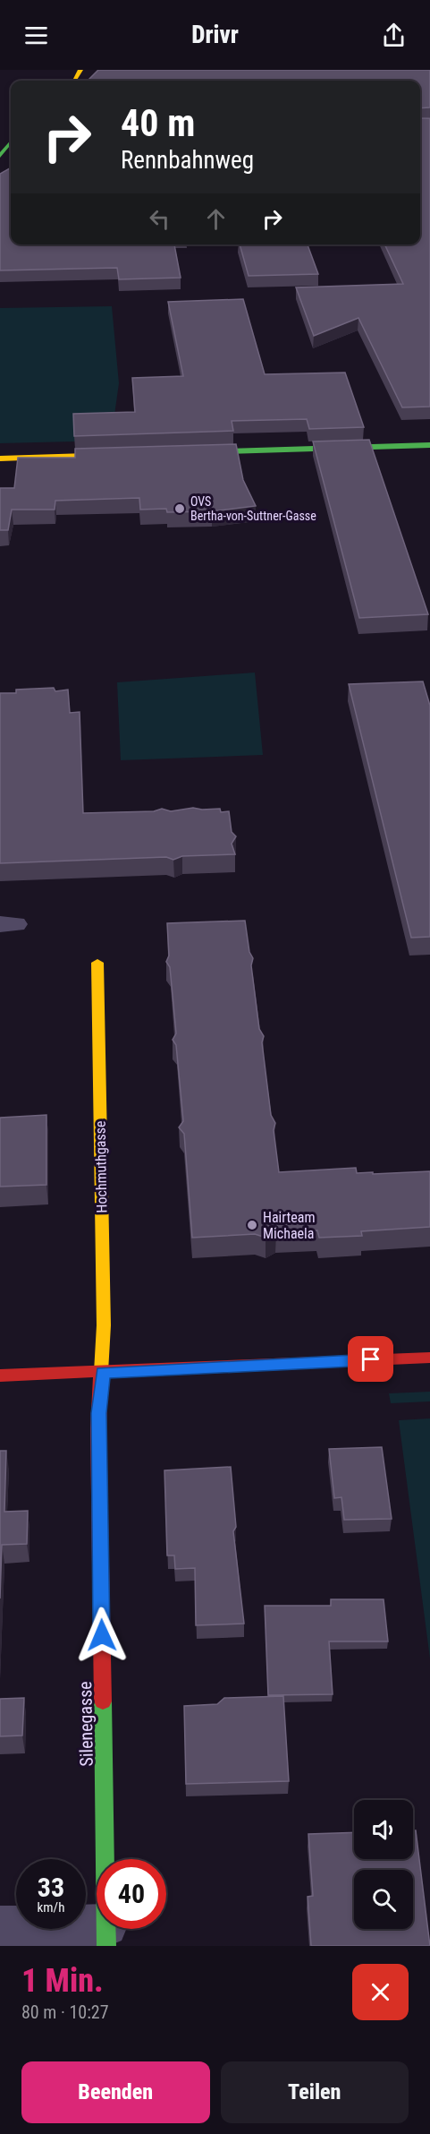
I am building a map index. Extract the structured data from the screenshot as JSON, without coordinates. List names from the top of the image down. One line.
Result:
{"streets":{"street":["Hochmuthgasse","Silenegasse"]},"crossings":[["Hochmuthgasse","Silenegasse"]],"places":["OVS Bertha-von-Suttner-Gasse","Hairteam Michaela"],"page":{"header":"Drivr","turn":["40 m","Rennbahnweg"],"speed":"33 km/h","limit":"40","heading":["1 Min.","80 m · 10:27"],"buttons":["Beenden","Teilen"]}}
